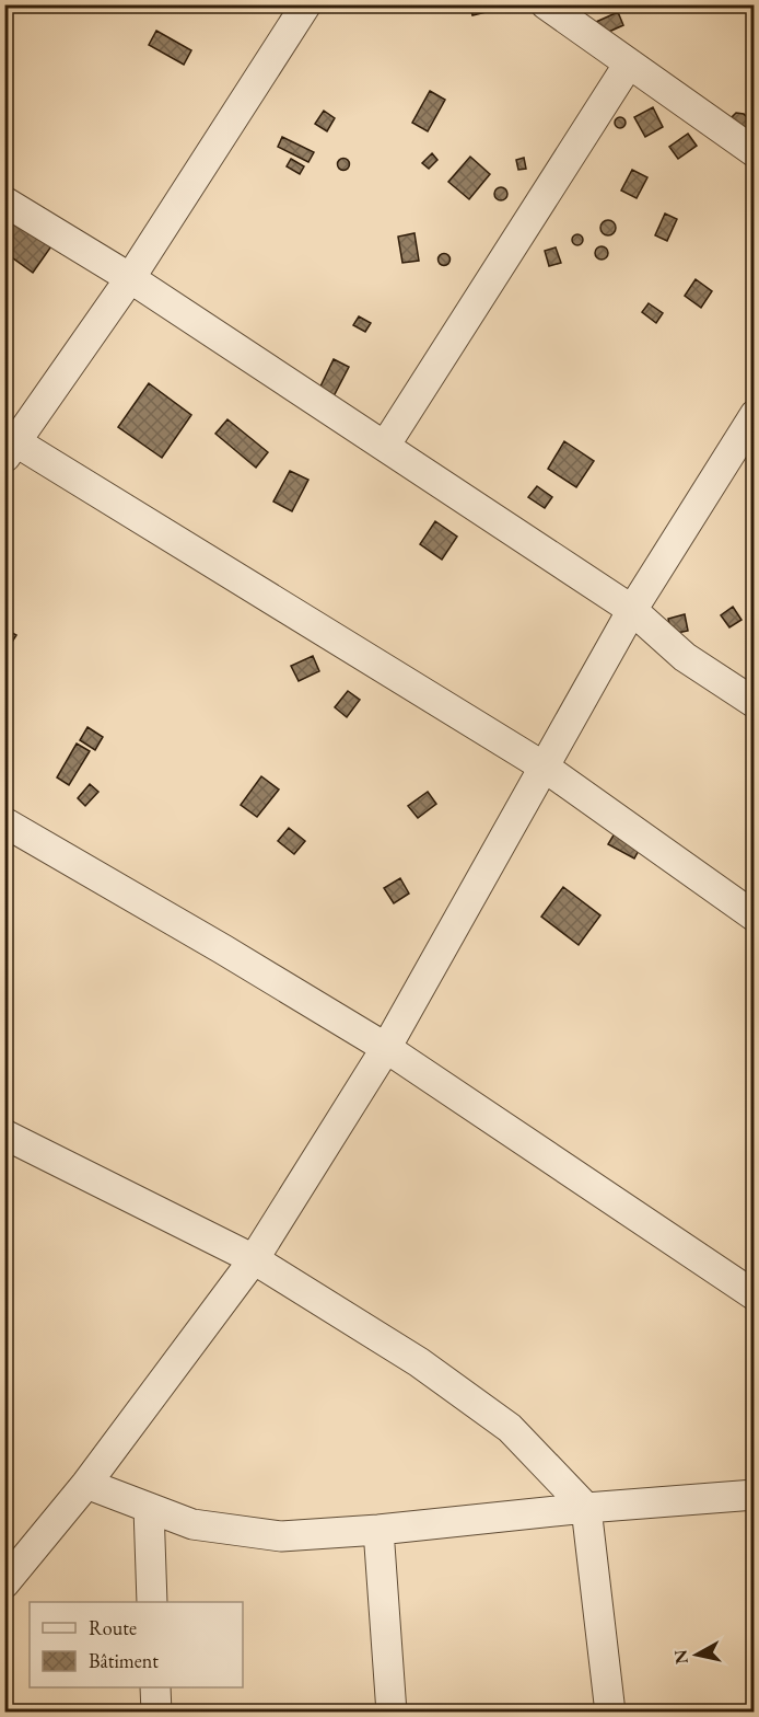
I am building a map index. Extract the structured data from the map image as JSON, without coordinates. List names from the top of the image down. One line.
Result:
{"legend":["Route","Bâtiment"],"north":"left"}
